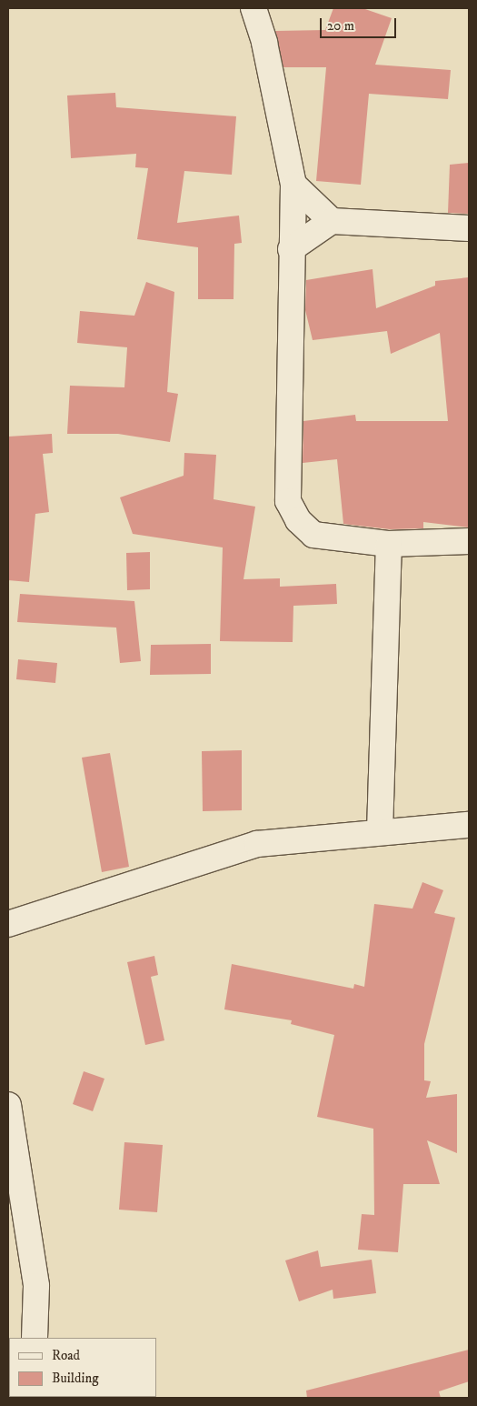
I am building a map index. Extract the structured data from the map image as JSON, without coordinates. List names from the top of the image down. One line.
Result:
{"legend":["Road","Building"],"scale_bar":"20 m"}
